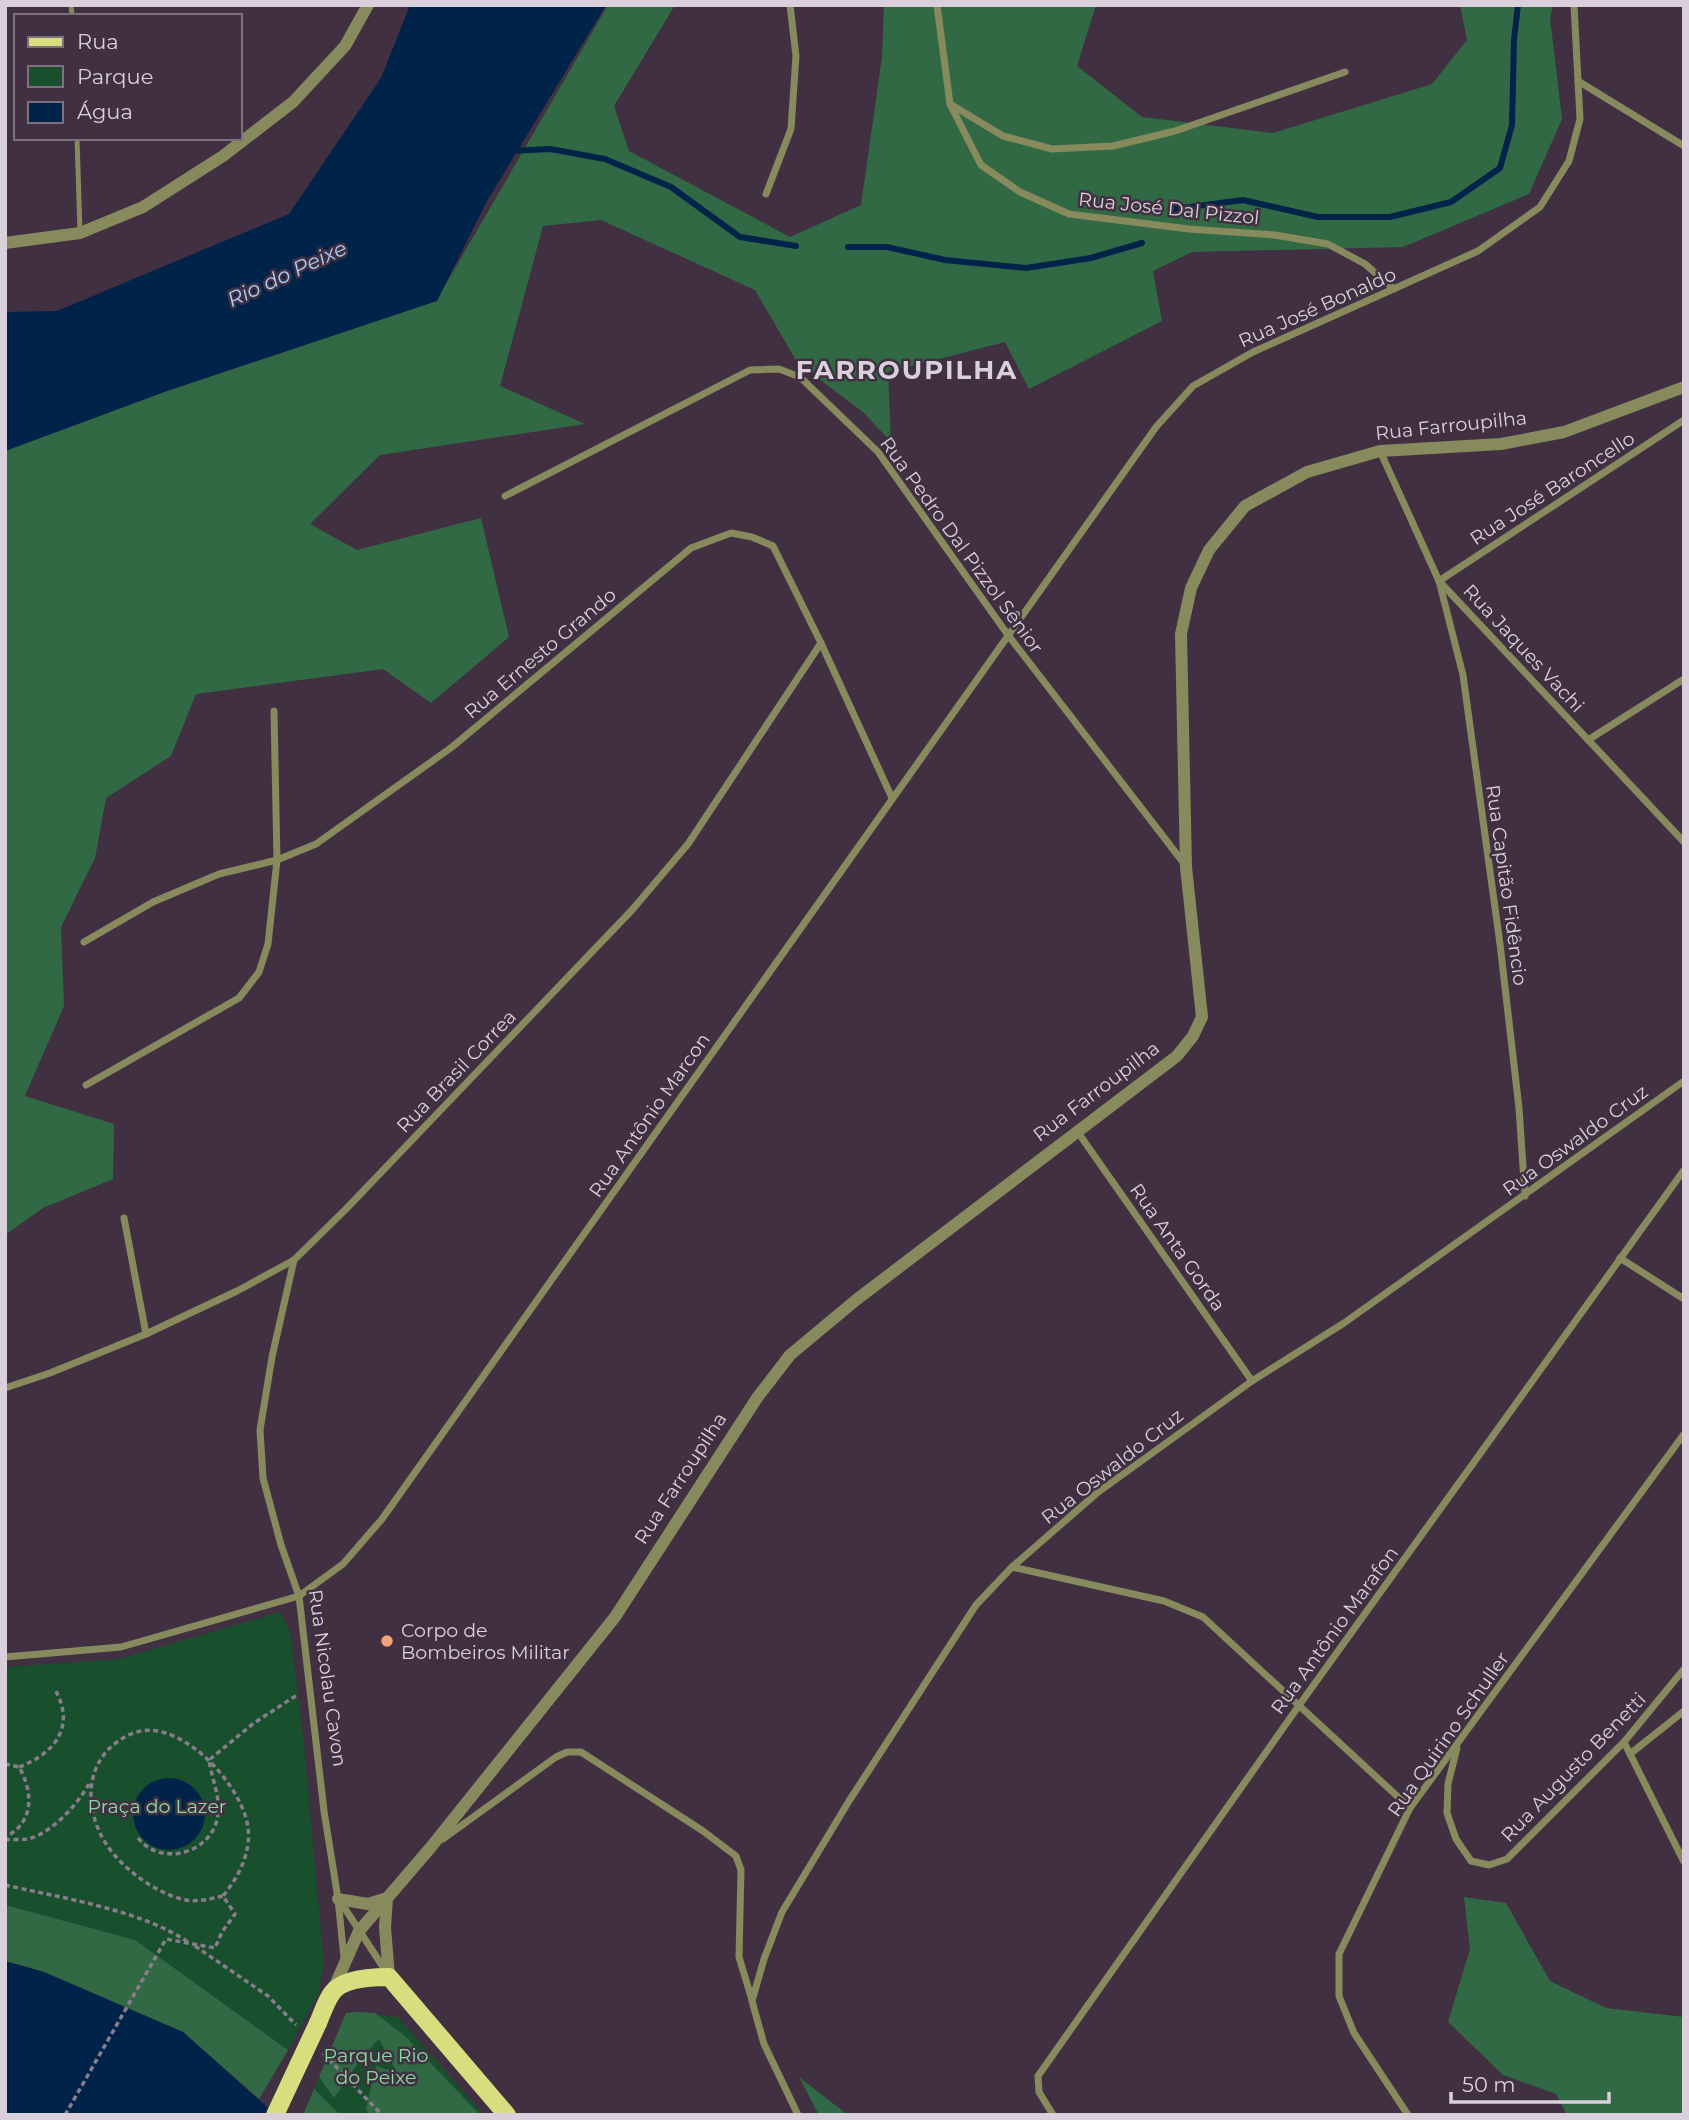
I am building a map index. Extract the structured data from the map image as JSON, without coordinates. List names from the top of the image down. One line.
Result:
{"streets":{"main road":["Rua Farroupilha","Rua Nicolau Cavon"],"street":["Rua José Dal Pizzol","Rua José Bonaldo","Rua José Baroncello","Rua Pedro Dal Pizzol Sênior","Rua Jaques Vachi","Rua Ernesto Grando","Rua Capitão Fidêncio","Rua Brasil Correa","Rua Antônio Marcon","Rua Oswaldo Cruz","Rua Anta Gorda","Rua Antônio Marafon","Rua Quirino Schuller","Rua Augusto Benetti"]},"crossings":[["Rua José Dal Pizzol","Rua José Bonaldo"],["Rua José Bonaldo","Rua Pedro Dal Pizzol Sênior"],["Rua José Bonaldo","Rua Antônio Marcon"],["Rua Farroupilha","Rua Pedro Dal Pizzol Sênior"],["Rua Farroupilha","Rua Jaques Vachi"],["Rua Farroupilha","Rua Anta Gorda"],["Rua Farroupilha","Rua Nicolau Cavon"],["Rua José Baroncello","Rua Jaques Vachi"],["Rua José Baroncello","Rua Capitão Fidêncio"],["Rua Pedro Dal Pizzol Sênior","Rua Antônio Marcon"],["Rua Jaques Vachi","Rua Capitão Fidêncio"],["Rua Ernesto Grando","Rua Brasil Correa"],["Rua Ernesto Grando","Rua Antônio Marcon"],["Rua Capitão Fidêncio","Rua Oswaldo Cruz"],["Rua Brasil Correa","Rua Nicolau Cavon"],["Rua Antônio Marcon","Rua Nicolau Cavon"],["Rua Oswaldo Cruz","Rua Anta Gorda"],["Rua Quirino Schuller","Rua Augusto Benetti"]],"districts":["FARROUPILHA"],"water":["Rio do Peixe"],"parks":["Praça do Lazer","Parque Rio do Peixe"],"places":["Corpo de Bombeiros Militar"],"legend":["Rua","Parque","Água"],"scale_bar":"50 m"}
